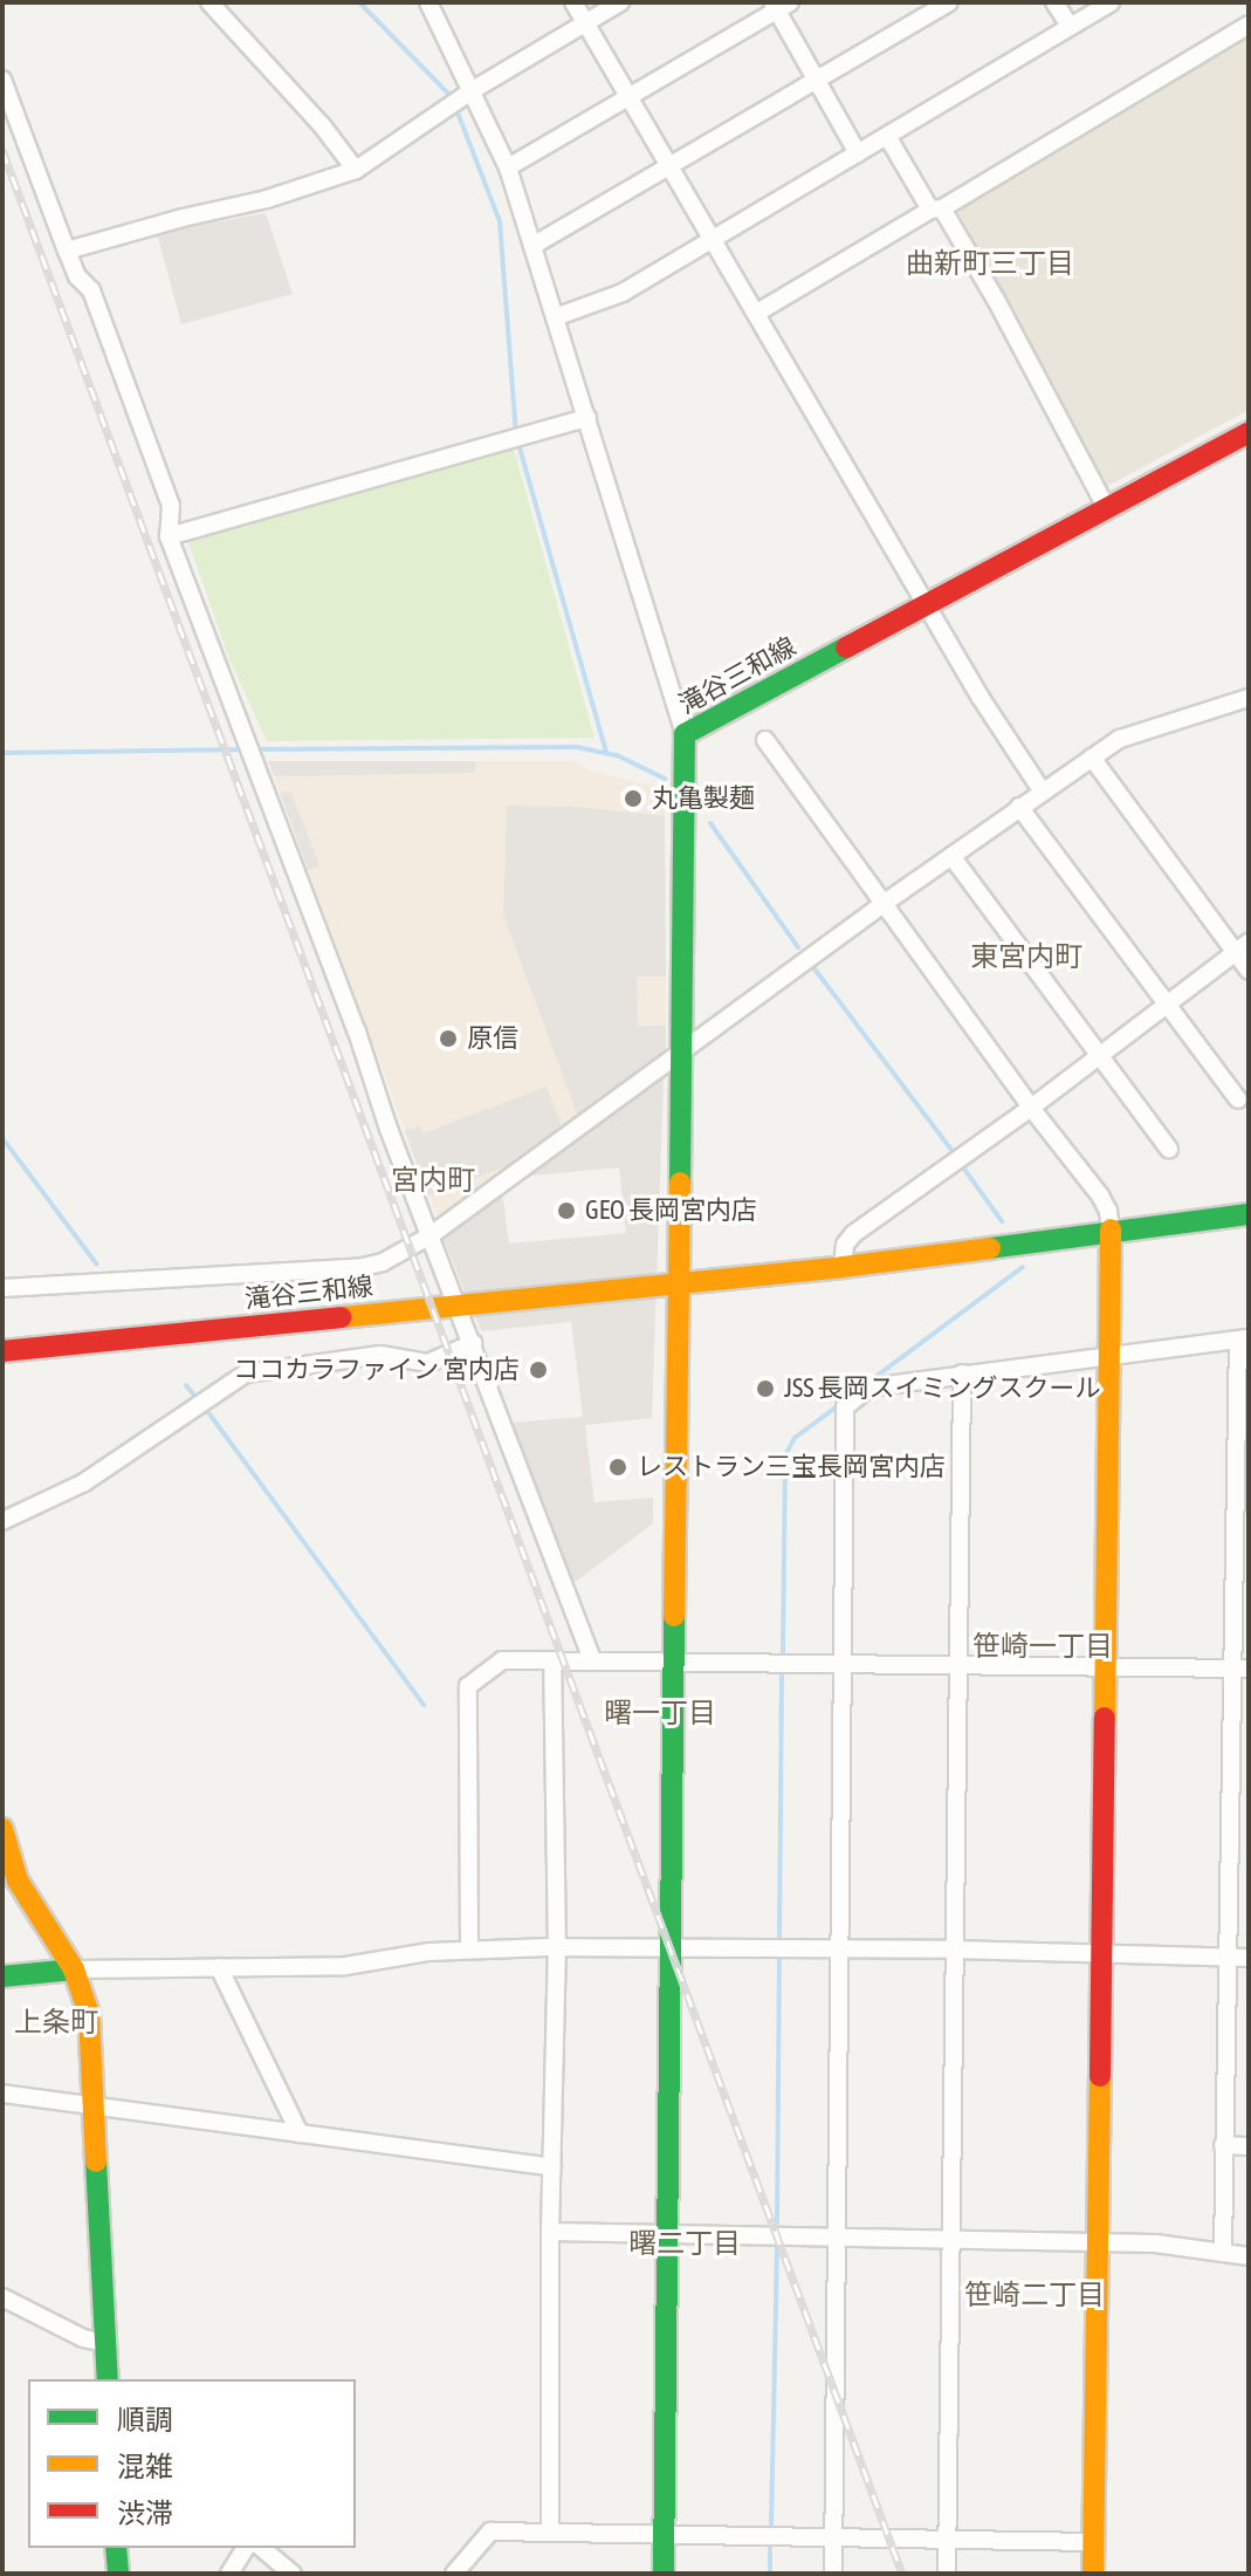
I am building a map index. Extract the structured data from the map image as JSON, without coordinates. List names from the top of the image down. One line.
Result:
{"streets":{"street":["滝谷三和線"]},"districts":["曲新町三丁目","東宮内町","宮内町","笹崎一丁目","曙一丁目","上条町","曙二丁目","笹崎二丁目"],"places":["丸亀製麺","原信","GEO 長岡宮内店","ココカラファイン 宮内店","JSS 長岡スイミングスクール","レストラン三宝長岡宮内店"],"legend":["順調","混雑","渋滞"]}
